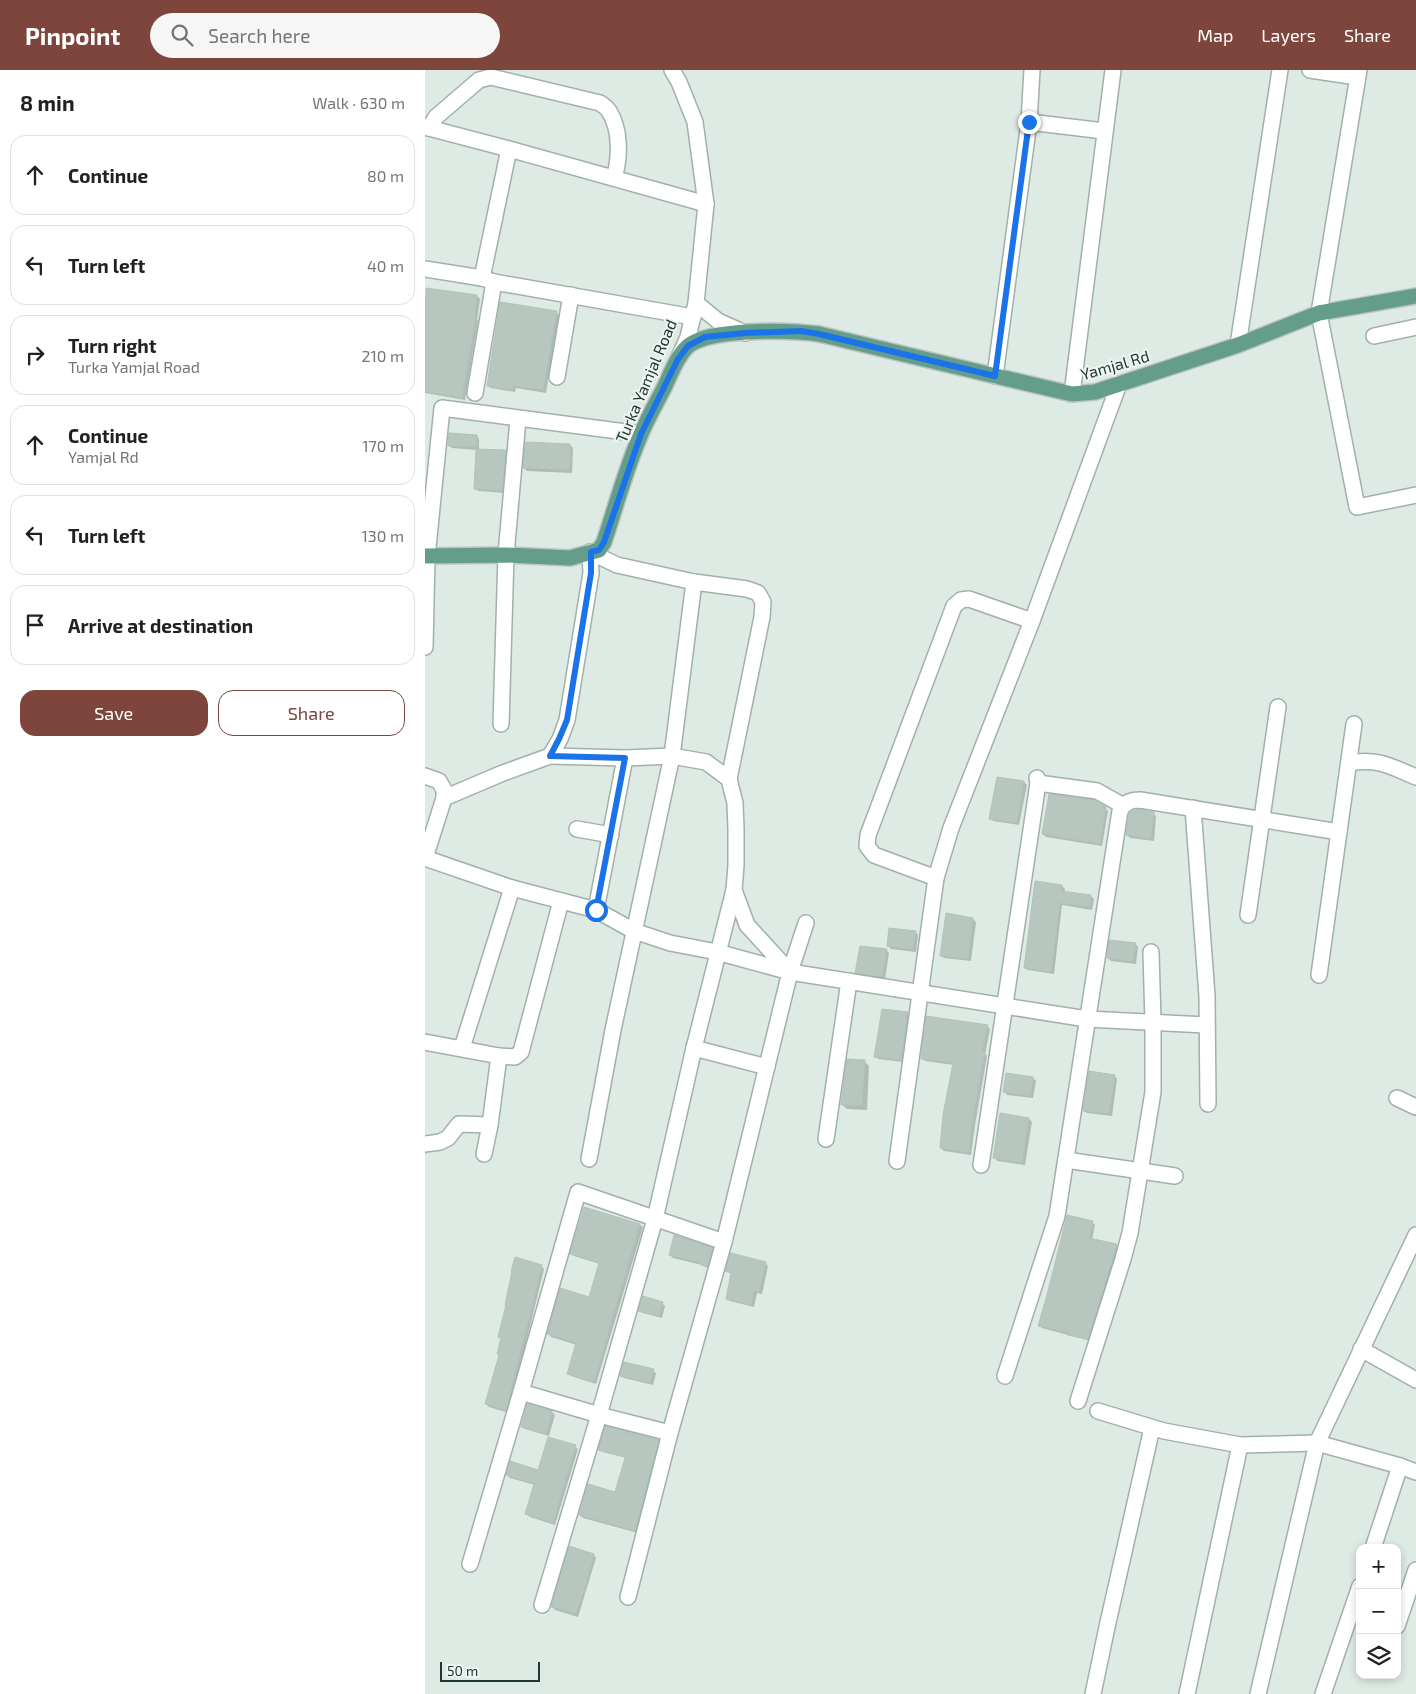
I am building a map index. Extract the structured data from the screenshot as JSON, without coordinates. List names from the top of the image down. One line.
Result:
{"streets":{"main road":["Yamjal Rd","Turka Yamjal Road"]},"crossings":[["Yamjal Rd","Turka Yamjal Road"]],"scale_bar":"50 m","page":{"header":"Pinpoint","search":"Search here","nav":["Map","Layers","Share"],"heading":["8 min","Walk · 630 m"],"list":[["Continue","80 m"],["Turn left","40 m"],["Turn right","Turka Yamjal Road","210 m"],["Continue","Yamjal Rd","170 m"],["Turn left","130 m"],"Arrive at destination"],"buttons":["Save","Share"],"map_buttons":["+","−"],"scale":"50 m"}}
